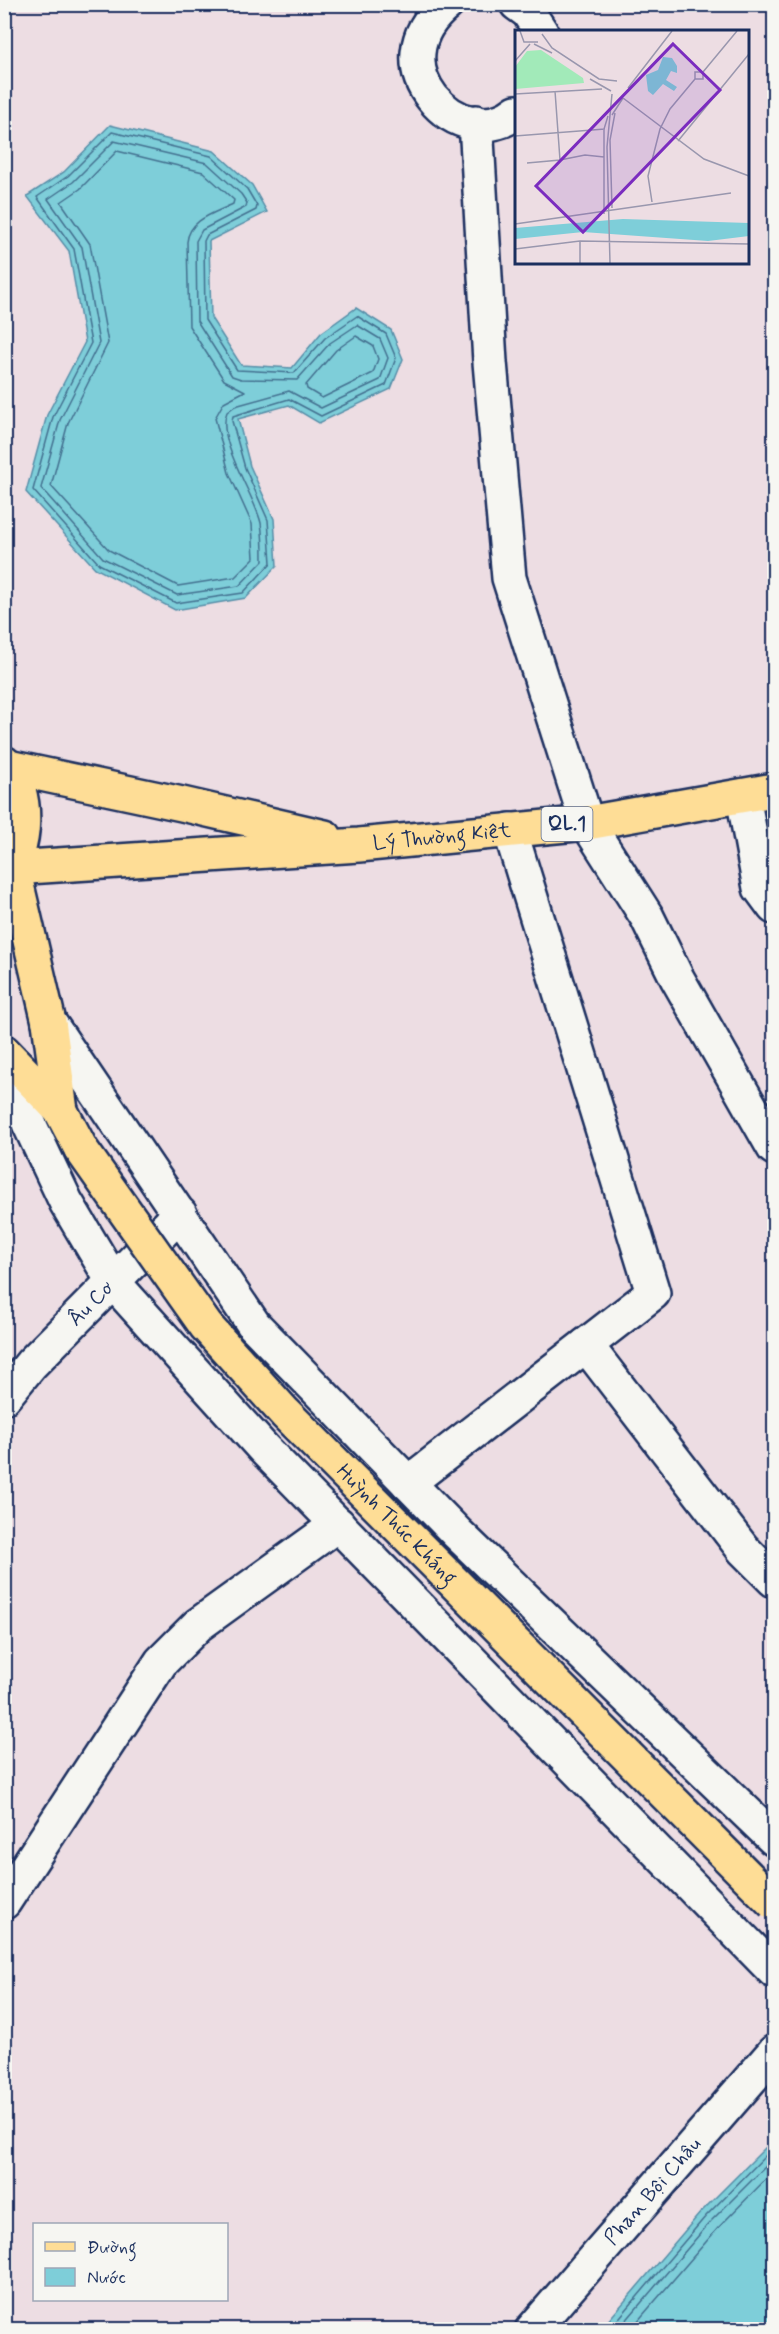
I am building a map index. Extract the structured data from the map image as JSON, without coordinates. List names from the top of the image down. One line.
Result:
{"streets":{"main road":["QL.1","Lý Thường Kiệt","Huỳnh Thúc Kháng"],"street":["Âu Cơ","Phan Bội Châu"]},"crossings":[["QL.1","Lý Thường Kiệt"],["QL.1","Huỳnh Thúc Kháng"],["Lý Thường Kiệt","Huỳnh Thúc Kháng"]],"legend":["Đường","Nước"]}
